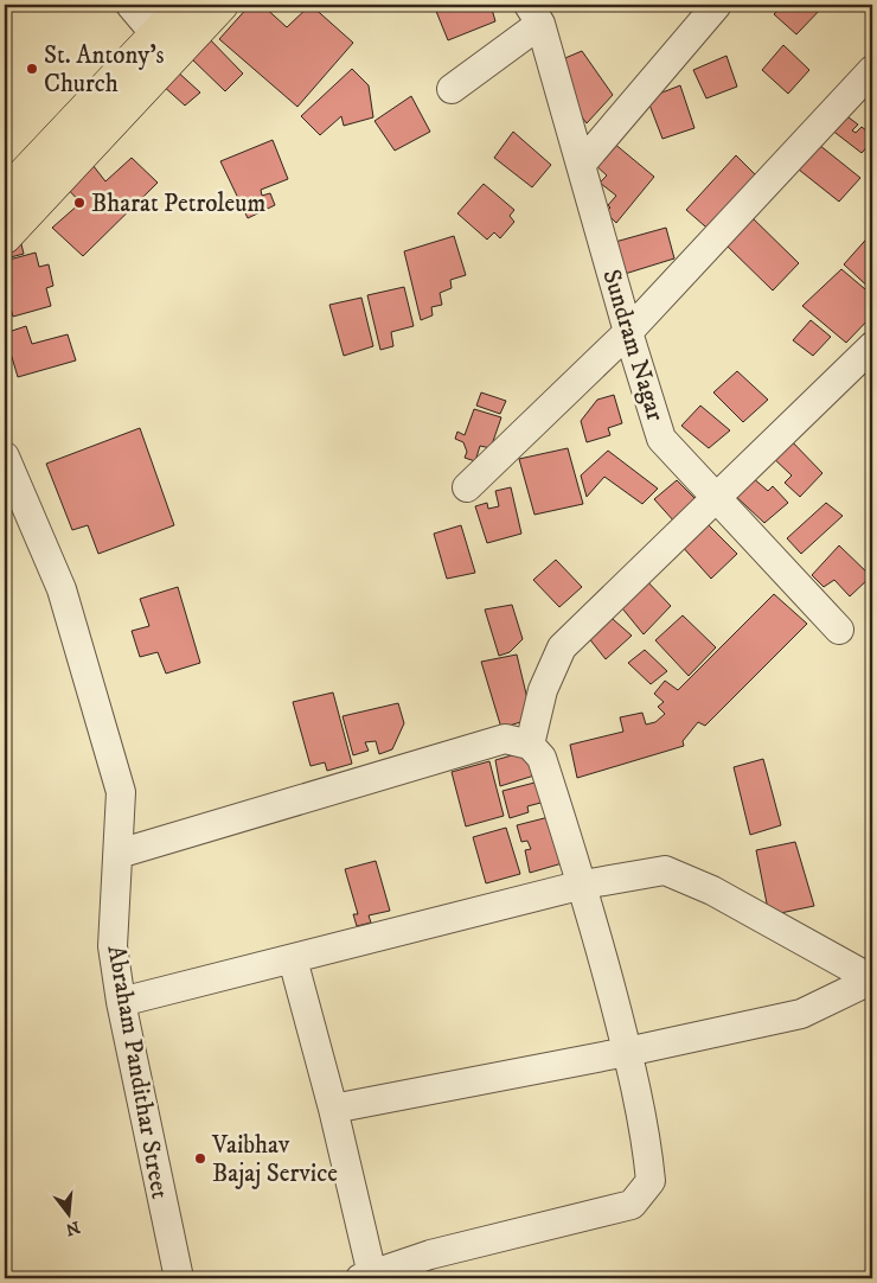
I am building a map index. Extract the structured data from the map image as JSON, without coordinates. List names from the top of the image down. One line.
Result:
{"streets":{"street":["Sundram Nagar","Abraham Pandithar Street"]},"places":["St. Antony's Church","Bharat Petroleum","Vaibhav Bajaj Service"],"north":"bottom"}
